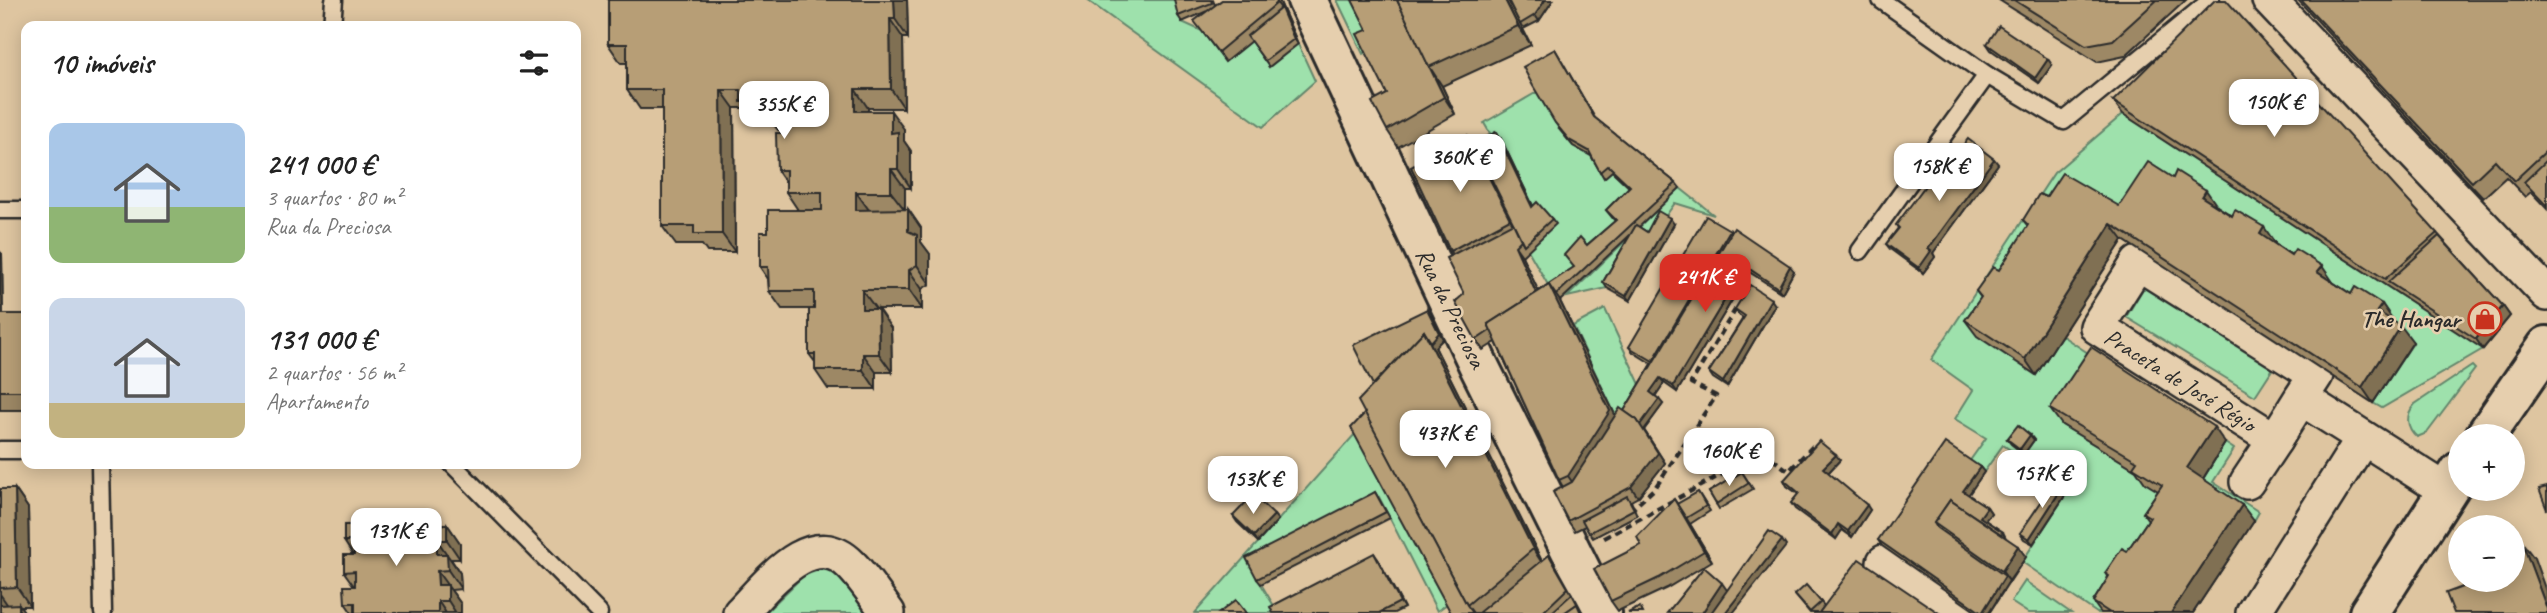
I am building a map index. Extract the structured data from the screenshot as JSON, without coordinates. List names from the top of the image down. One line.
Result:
{"streets":{"street":["Rua da Preciosa","Praceta de José Régio"]},"places":{"shop":["The Hangar"]},"page":{"heading":"10 imóveis","price":["150K €","355K €","360K €","158K €","241K €","437K €","160K €","157K €","153K €","131K €"],"list":[{"name":"241 000 €","note":"3 quartos · 80 m² · Rua da Preciosa"},{"name":"131 000 €","note":"2 quartos · 56 m² · Apartamento"}],"map_buttons":["+","−"]}}
